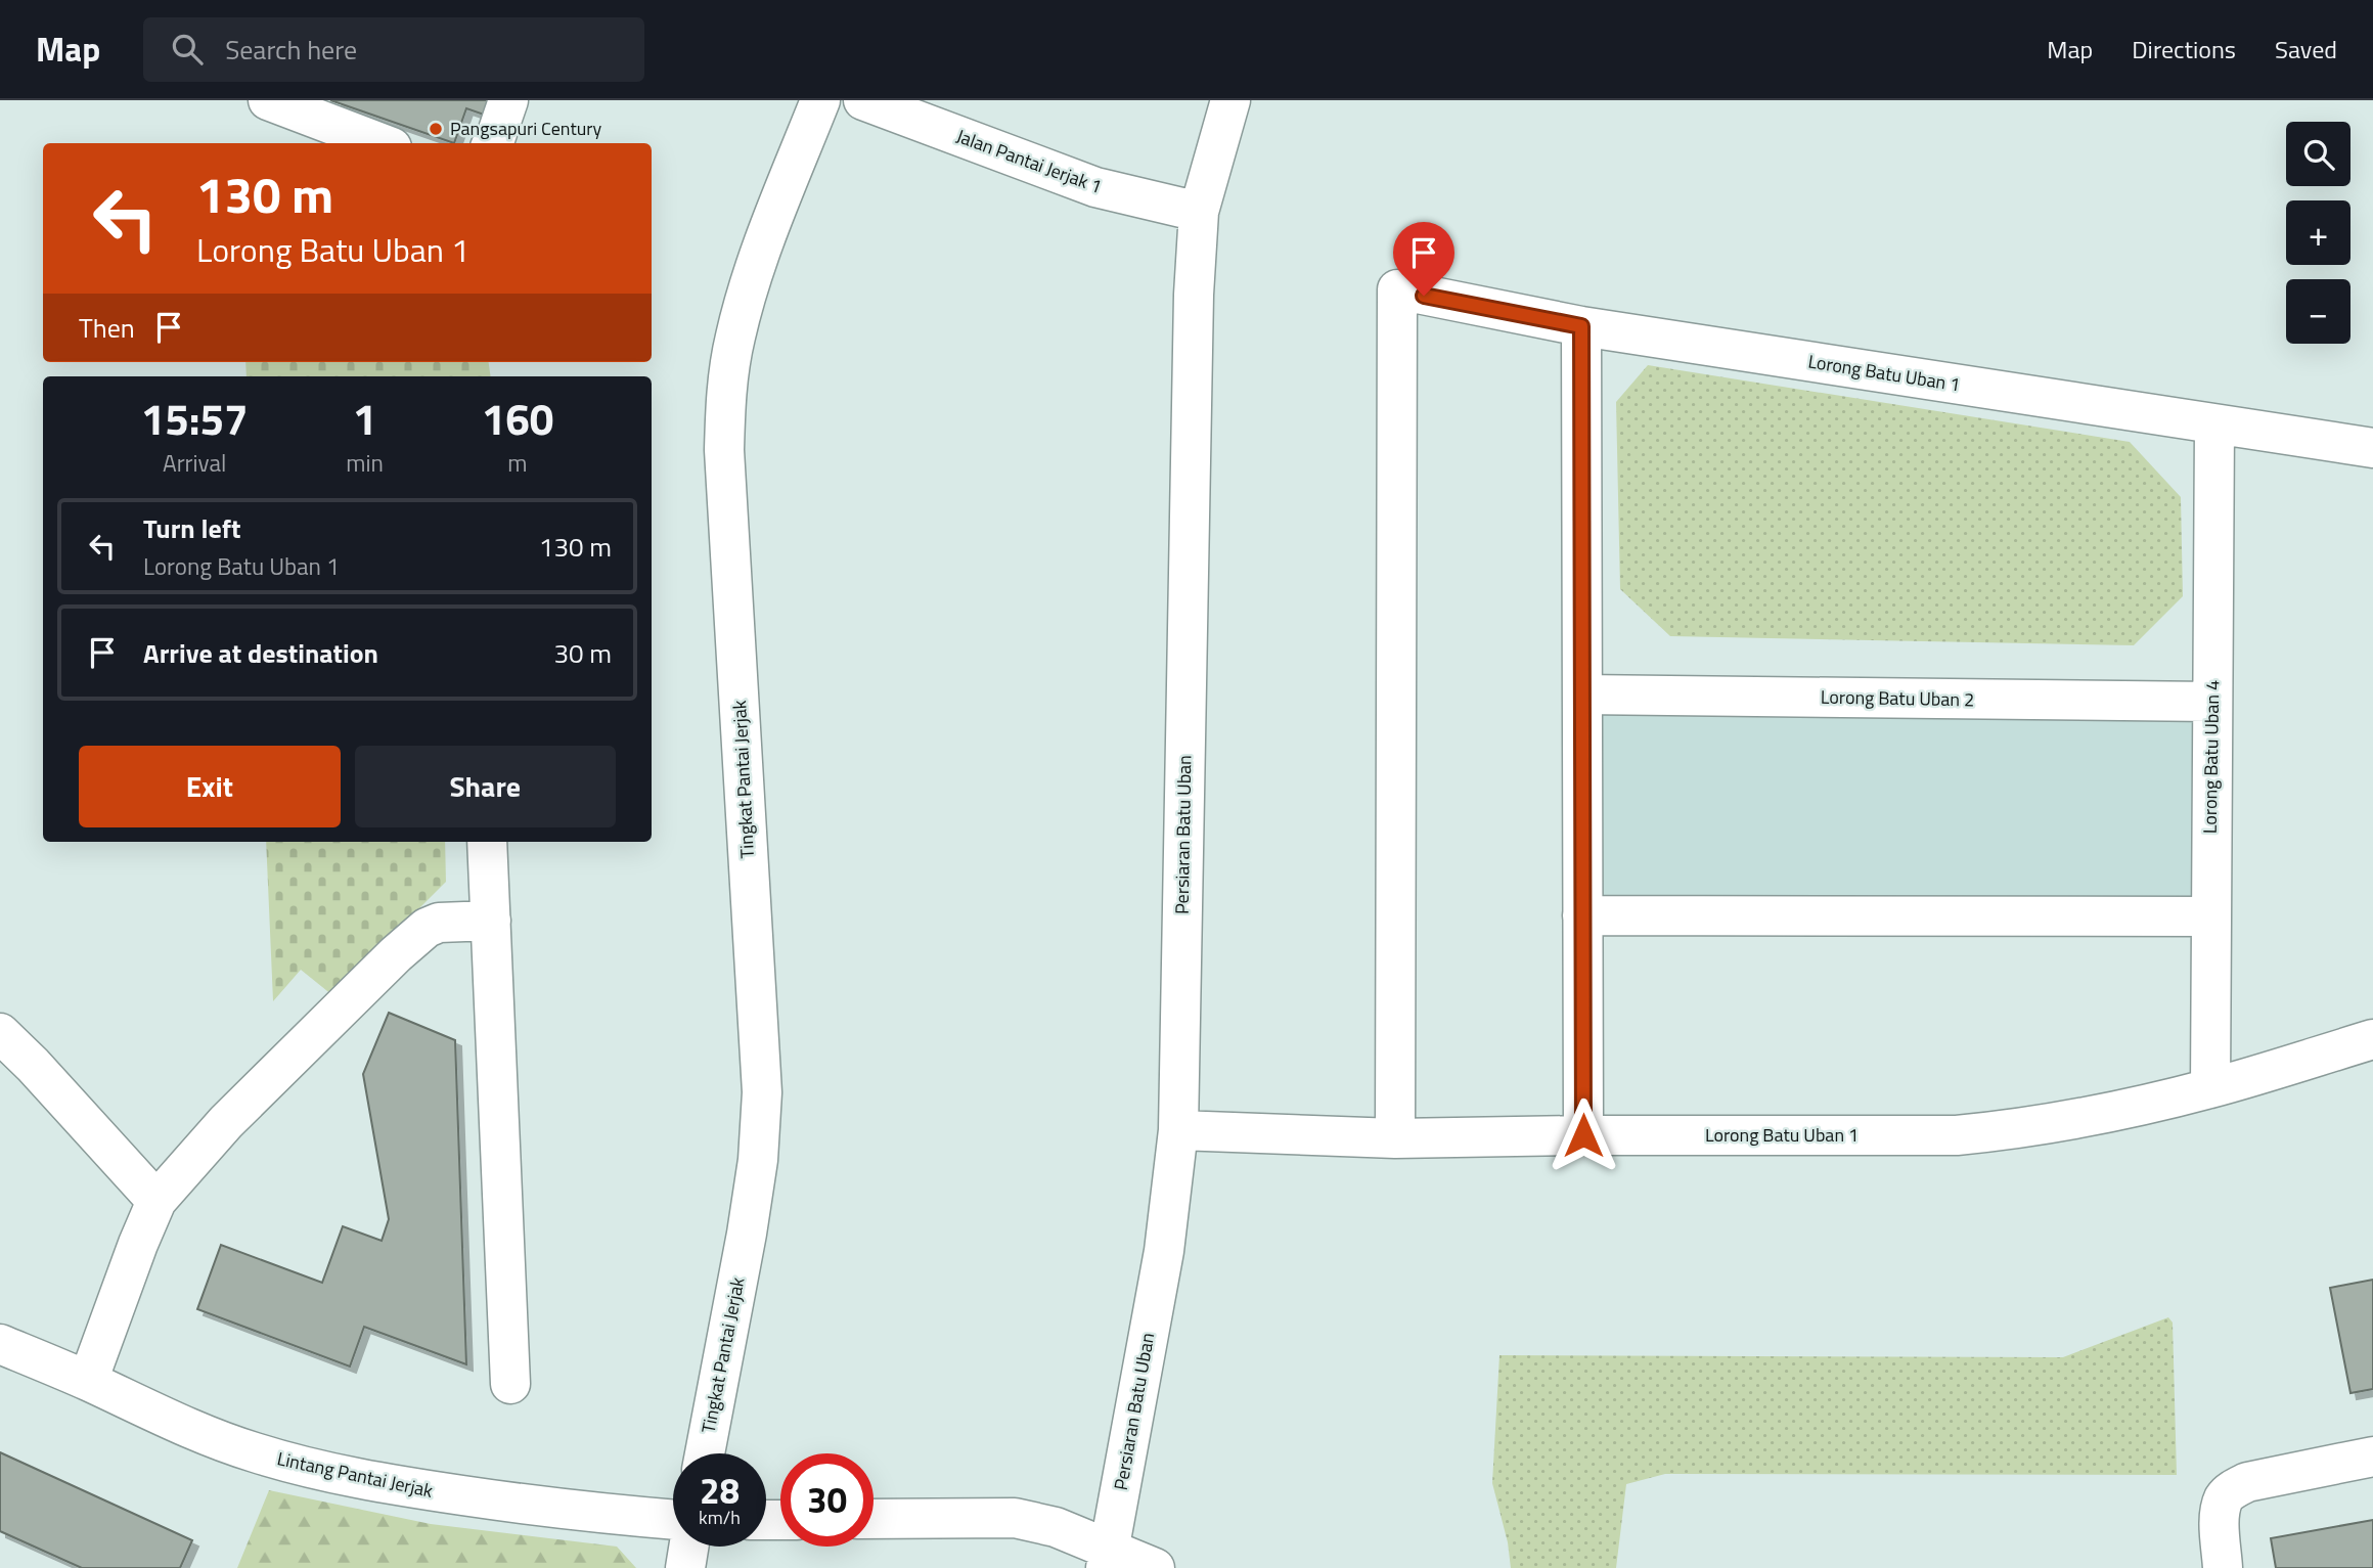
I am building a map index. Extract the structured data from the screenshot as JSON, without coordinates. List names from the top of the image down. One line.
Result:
{"streets":{"street":["Jalan Pantai Jerjak 1","Lorong Batu Uban 1","Lorong Batu Uban 2","Lorong Batu Uban 4","Tingkat Pantai Jerjak","Persiaran Batu Uban","Lintang Pantai Jerjak"]},"crossings":[["Jalan Pantai Jerjak 1","Persiaran Batu Uban"],["Lorong Batu Uban 1","Lorong Batu Uban 4"],["Lorong Batu Uban 1","Persiaran Batu Uban"],["Lorong Batu Uban 2","Lorong Batu Uban 4"]],"places":["Pangsapuri Century"],"page":{"header":"Map","search":"Search here","nav":["Map","Directions","Saved"],"map_buttons":["+","−"],"turn":["130 m","Lorong Batu Uban 1"],"then":"Then","eta":["15:57","Arrival","1","min","160","m"],"list":[{"name":"Turn left","note":"Lorong Batu Uban 1","value":"130 m"},{"name":"Arrive at destination","value":"30 m"}],"buttons":["Exit","Share"],"speed":"28 km/h","limit":"30"}}
